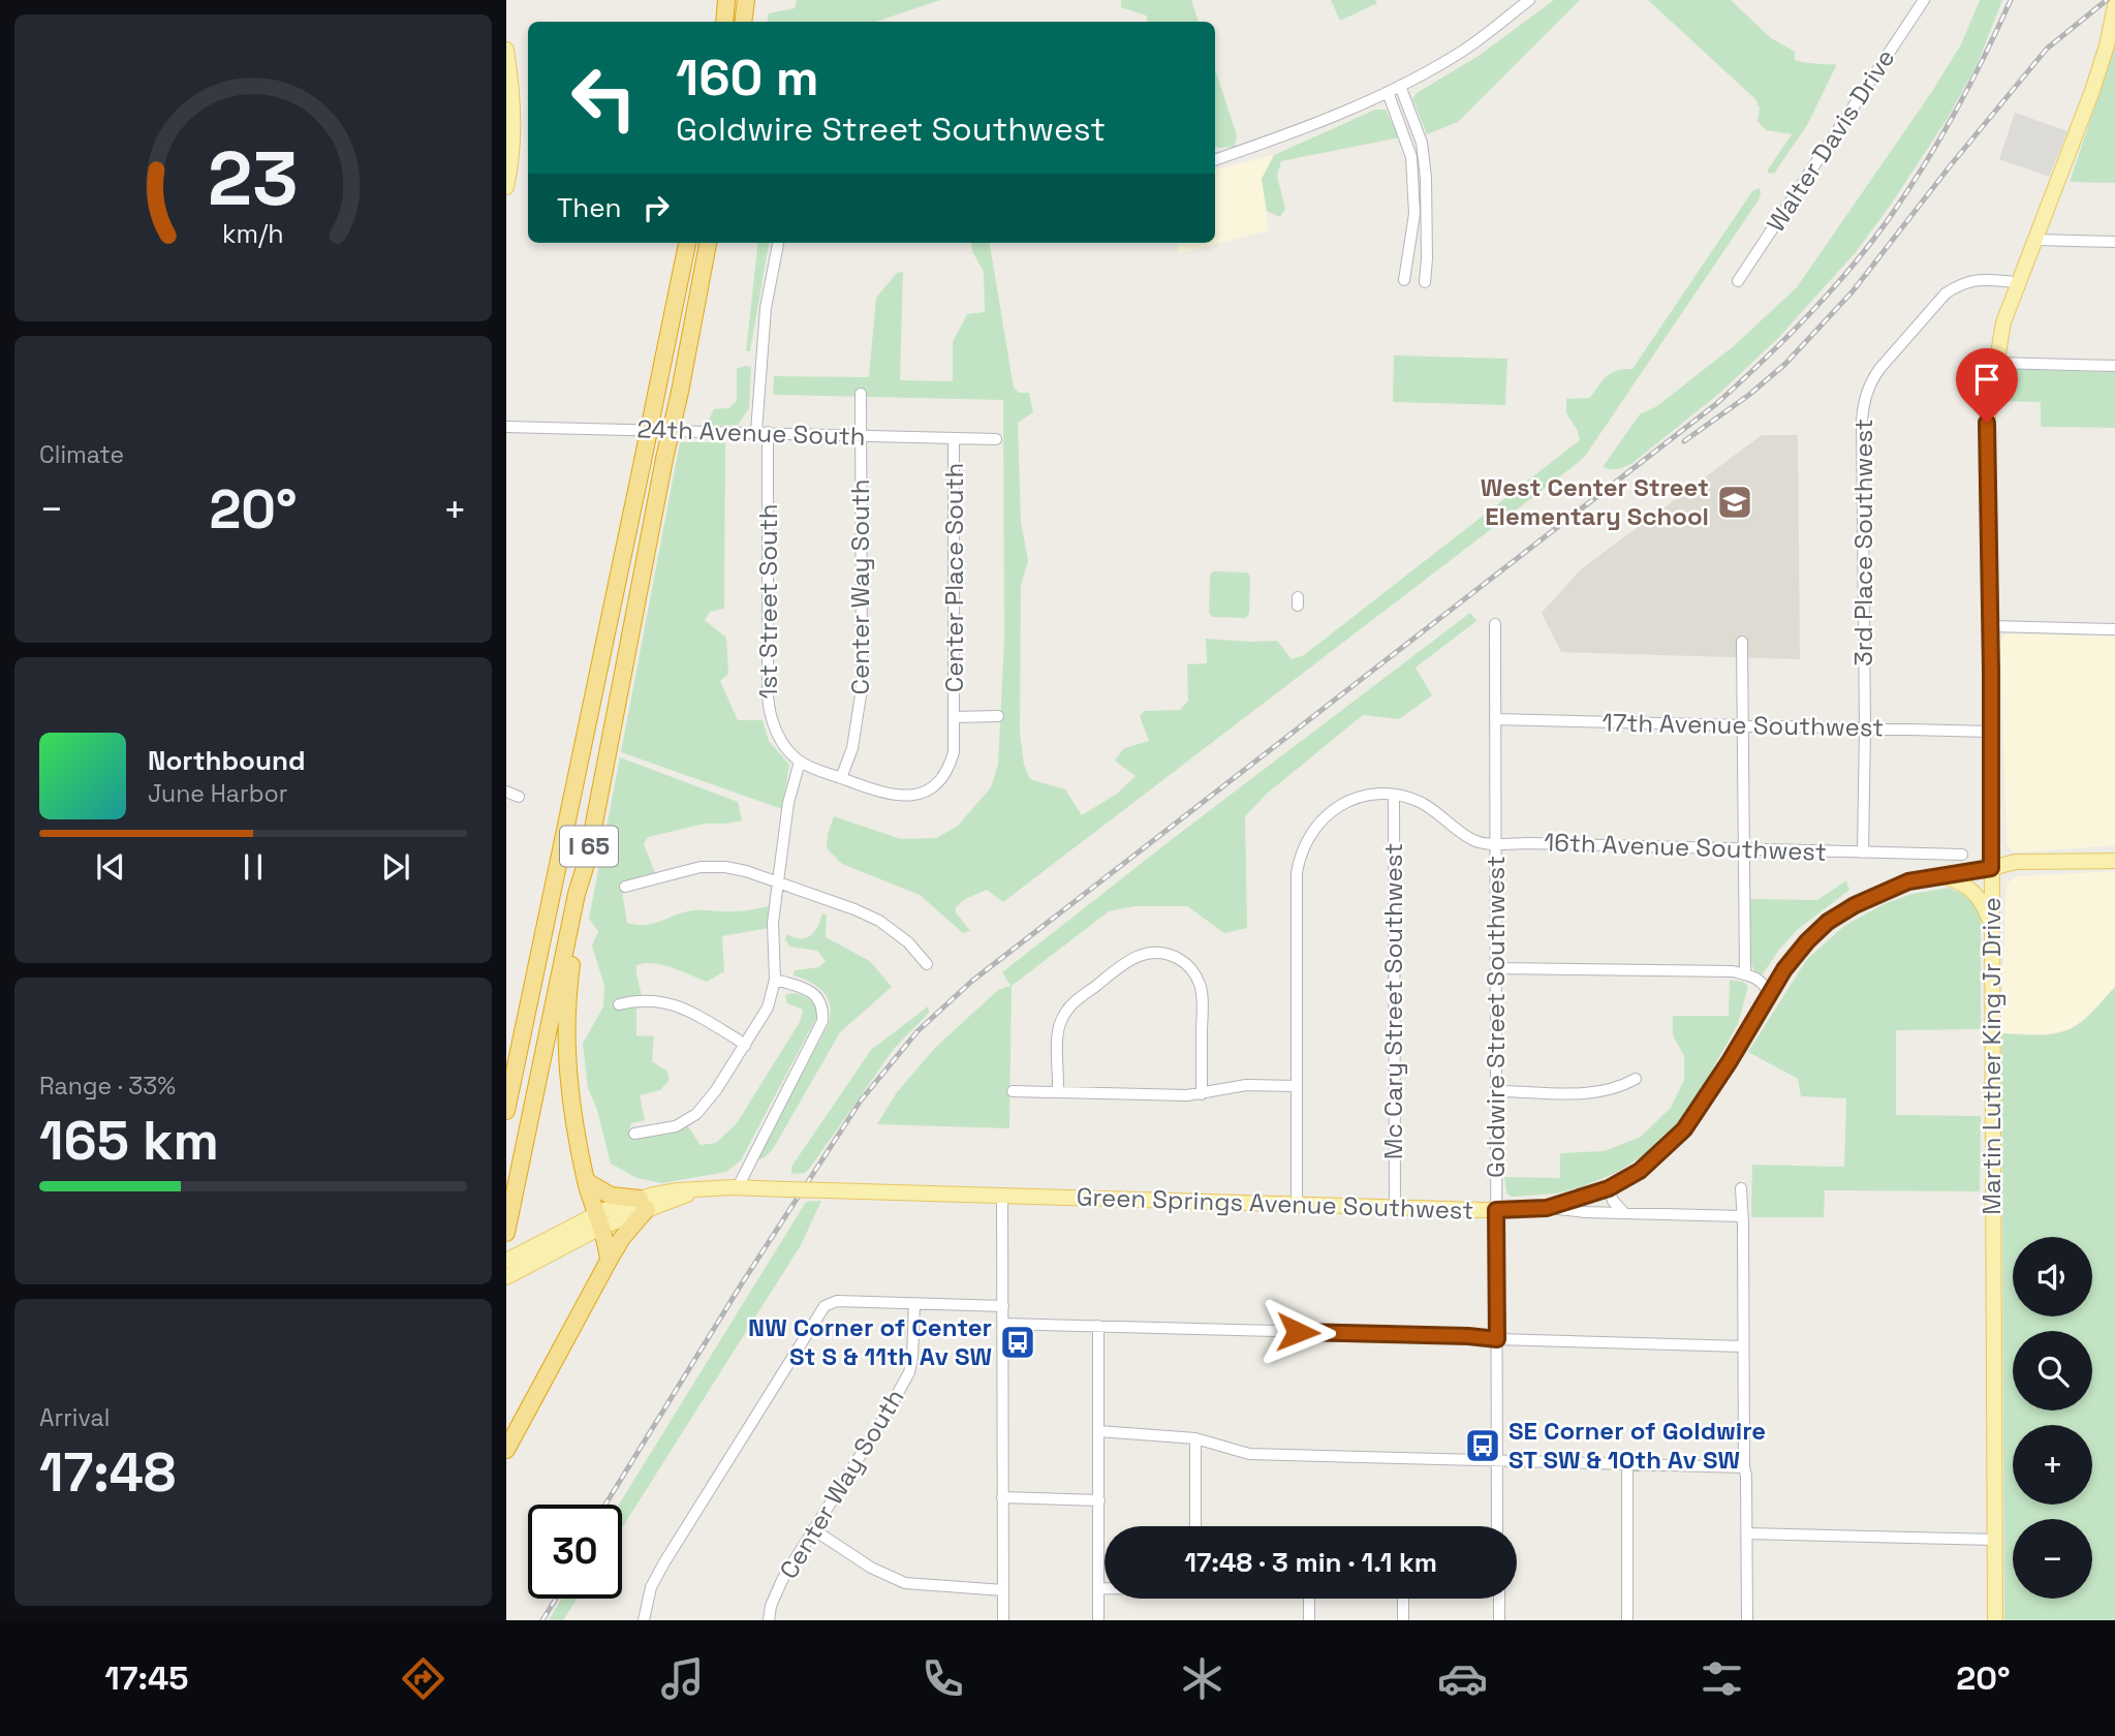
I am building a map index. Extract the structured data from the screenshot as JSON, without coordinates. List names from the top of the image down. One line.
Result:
{"streets":{"highway":["I 65"],"main road":["Martin Luther King Jr Drive","Green Springs Avenue Southwest"],"street":["Walter Davis Drive","24th Avenue South","3rd Place Southwest","Center Place South","Center Way South","1st Street South","17th Avenue Southwest","16th Avenue Southwest","Mc Cary Street Southwest","Goldwire Street Southwest"]},"crossings":[["24th Avenue South","Center Place South"],["24th Avenue South","Center Way South"],["24th Avenue South","1st Street South"],["3rd Place Southwest","17th Avenue Southwest"],["3rd Place Southwest","16th Avenue Southwest"],["3rd Place Southwest","Martin Luther King Jr Drive"],["Center Place South","Center Way South"],["Center Place South","1st Street South"],["17th Avenue Southwest","Goldwire Street Southwest"],["17th Avenue Southwest","Martin Luther King Jr Drive"],["16th Avenue Southwest","Mc Cary Street Southwest"],["16th Avenue Southwest","Goldwire Street Southwest"],["16th Avenue Southwest","Green Springs Avenue Southwest"],["Mc Cary Street Southwest","Green Springs Avenue Southwest"],["Goldwire Street Southwest","Green Springs Avenue Southwest"],["Martin Luther King Jr Drive","Green Springs Avenue Southwest"]],"places":{"school or university":["West Center Street Elementary School"],"bus stop":["NW Corner of Center St S & 11th Av SW","SE Corner of Goldwire ST SW & 10th Av SW"]},"page":{"turn":["160 m","Goldwire Street Southwest"],"then":"Then","tile":["Climate",["Range · 33%","165 km"],["Arrival","17:48"]],"heat":["−","20°","+"],"song":["Northbound","June Harbor"],"map_buttons":["+","−"],"limit":"30","trip":"17:48 · 3 min · 1.1 km","tabs":["17:45","20°"],"gauge":["23","km/h"]}}
